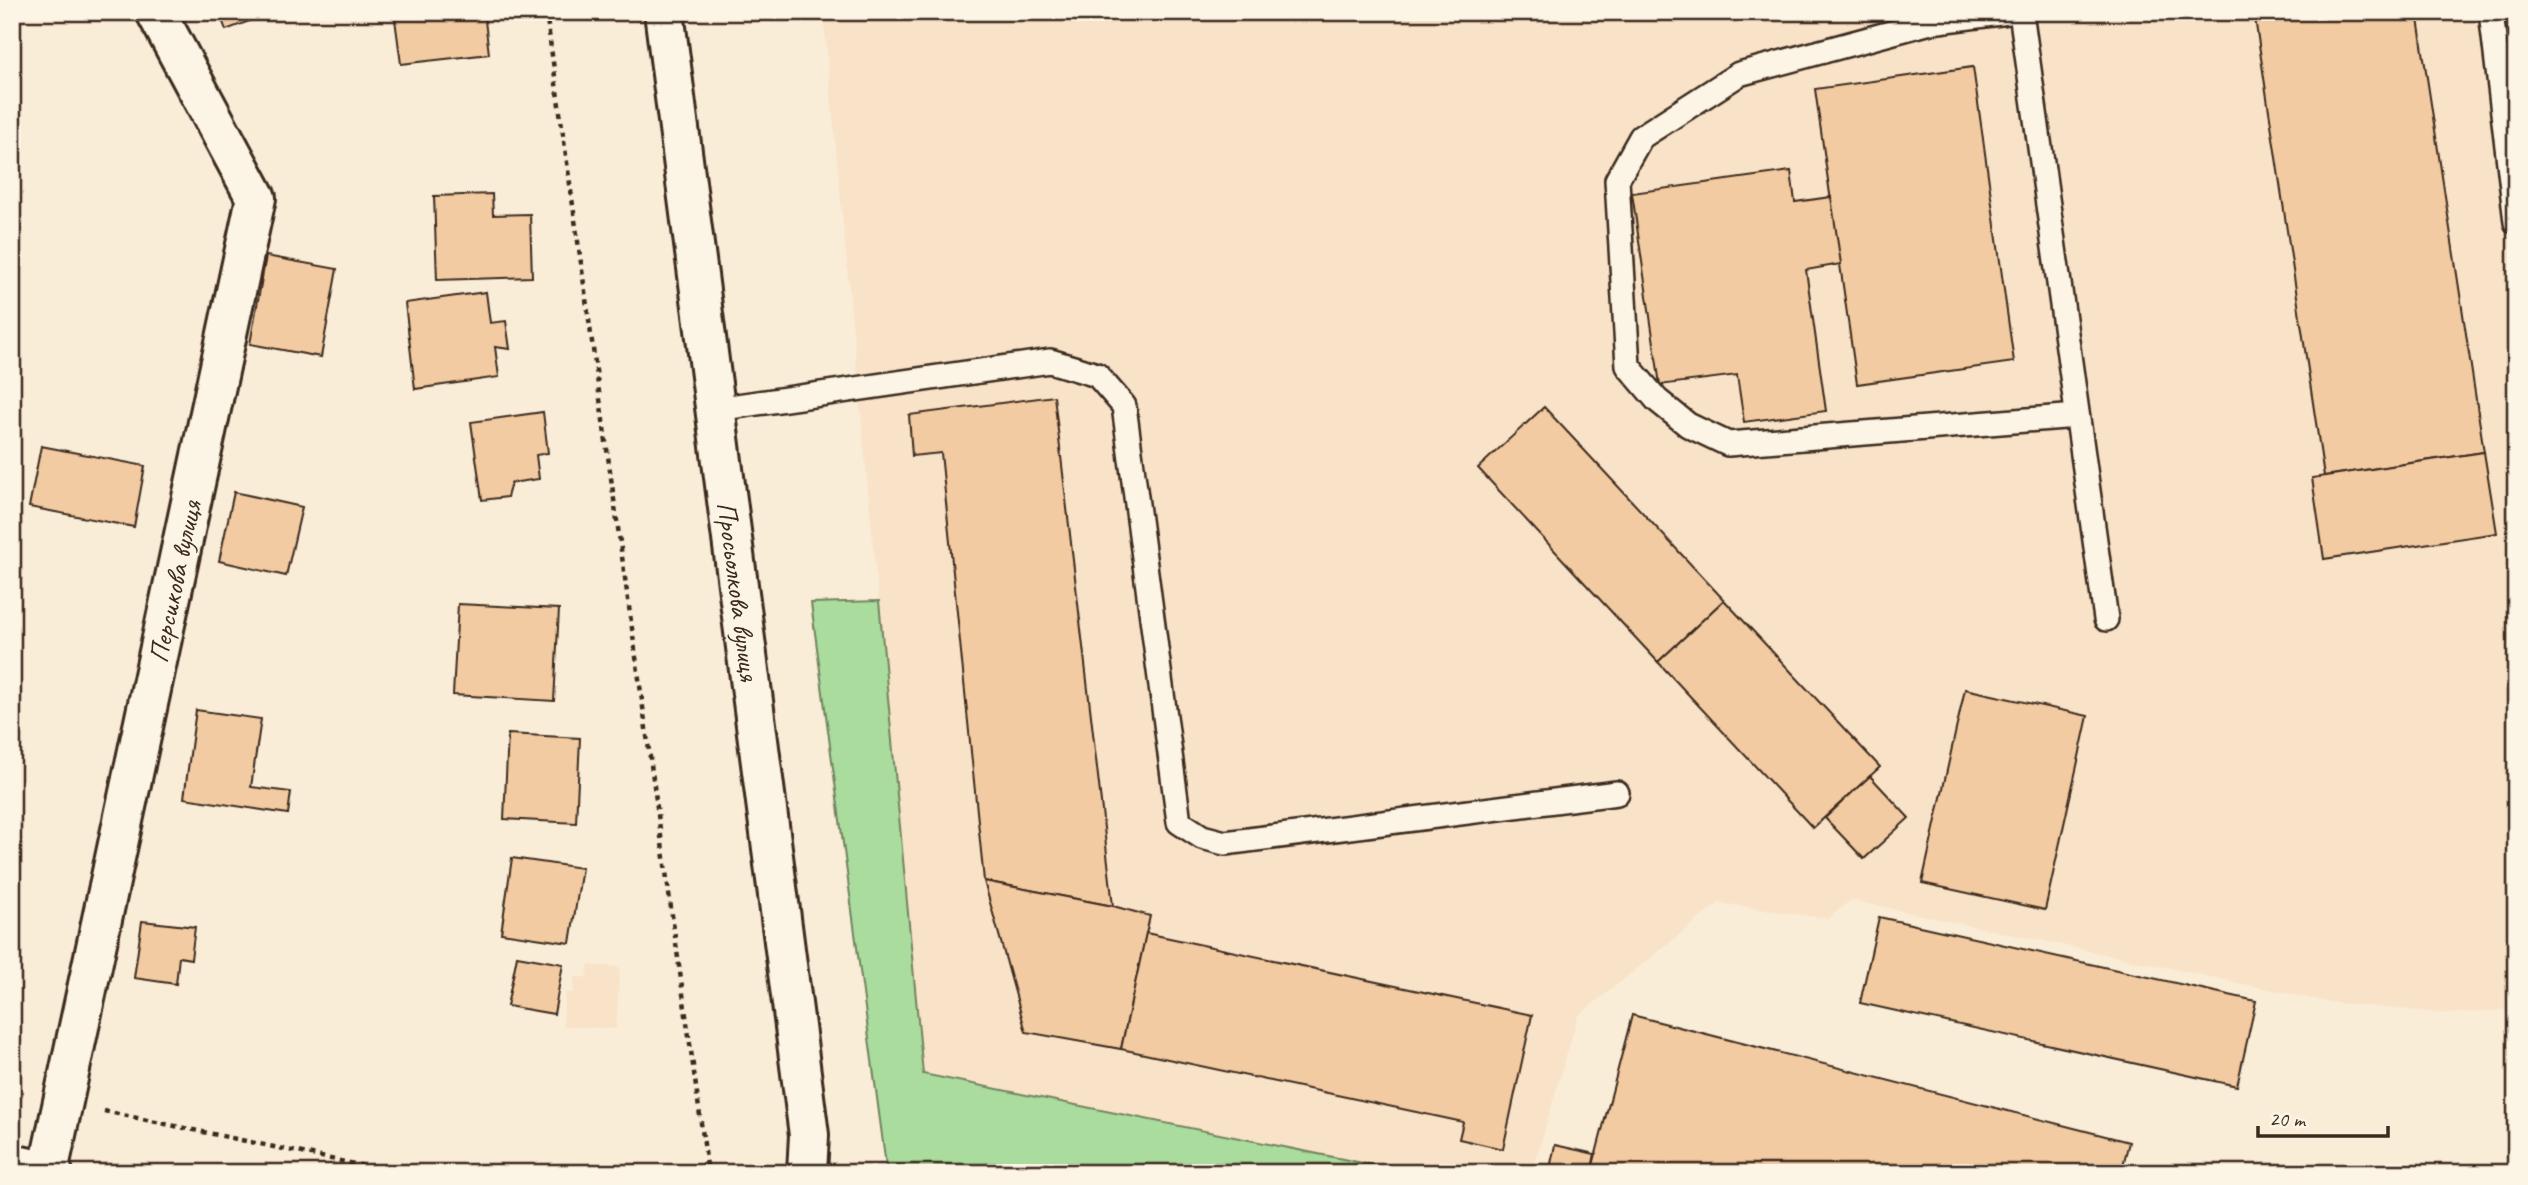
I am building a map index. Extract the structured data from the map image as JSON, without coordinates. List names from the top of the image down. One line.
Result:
{"streets":{"street":["Персикова вулиця","Просьолкова вулиця"]},"scale_bar":"20 m"}
